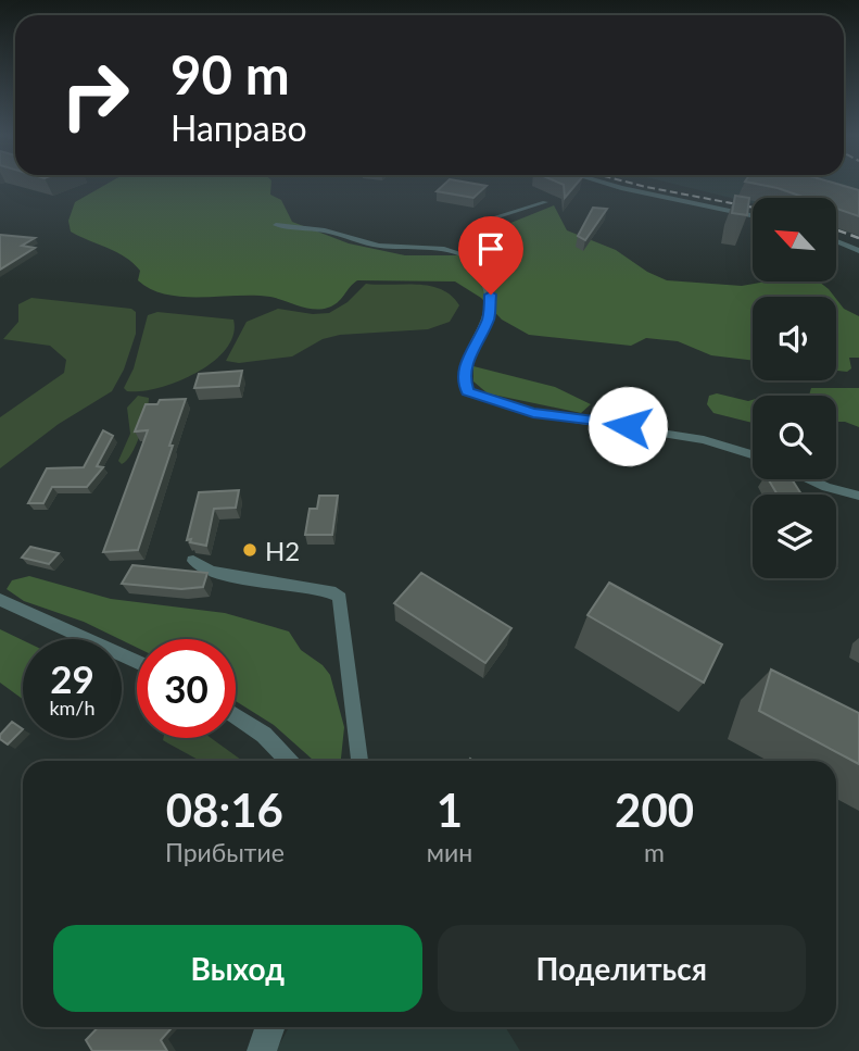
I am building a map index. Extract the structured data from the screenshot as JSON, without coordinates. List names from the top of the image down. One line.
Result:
{"places":["H2"],"north":"top left","page":{"turn":["90 m","Направо"],"speed":"29 km/h","limit":"30","eta":["08:16","Прибытие","1","мин","200","m"],"buttons":["Выход","Поделиться"]}}
